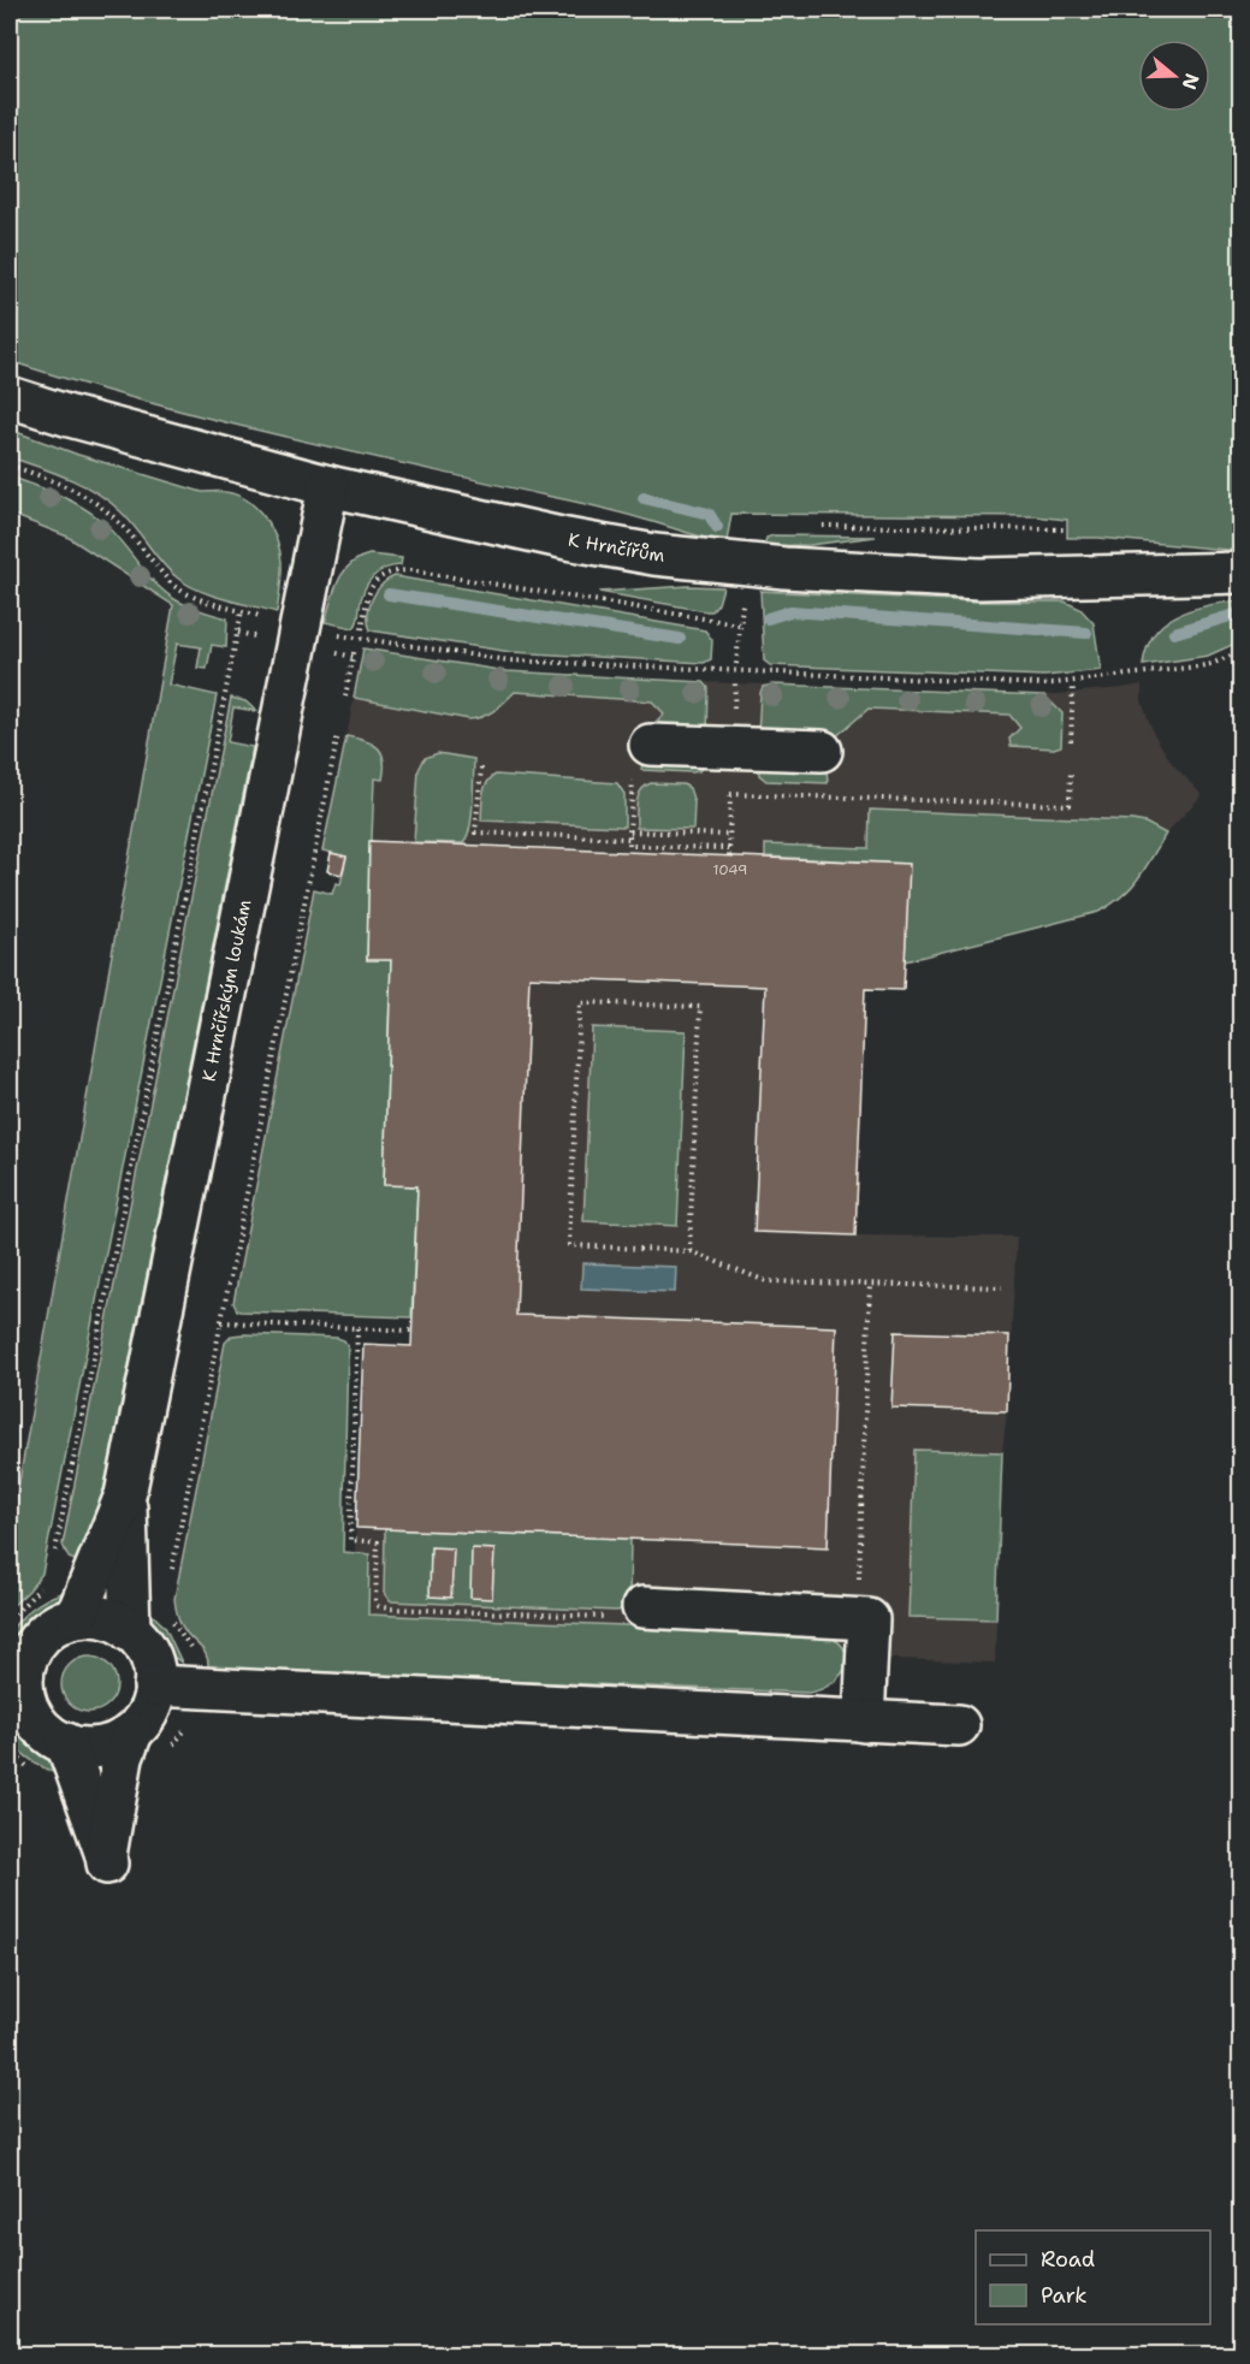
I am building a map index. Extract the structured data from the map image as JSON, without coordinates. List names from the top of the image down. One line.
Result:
{"streets":{"street":["K Hrnčířům","K Hrnčířským loukám"]},"crossings":[["K Hrnčířům","K Hrnčířským loukám"]],"house_numbers":["1049"],"legend":["Road","Park"],"north":"right"}
